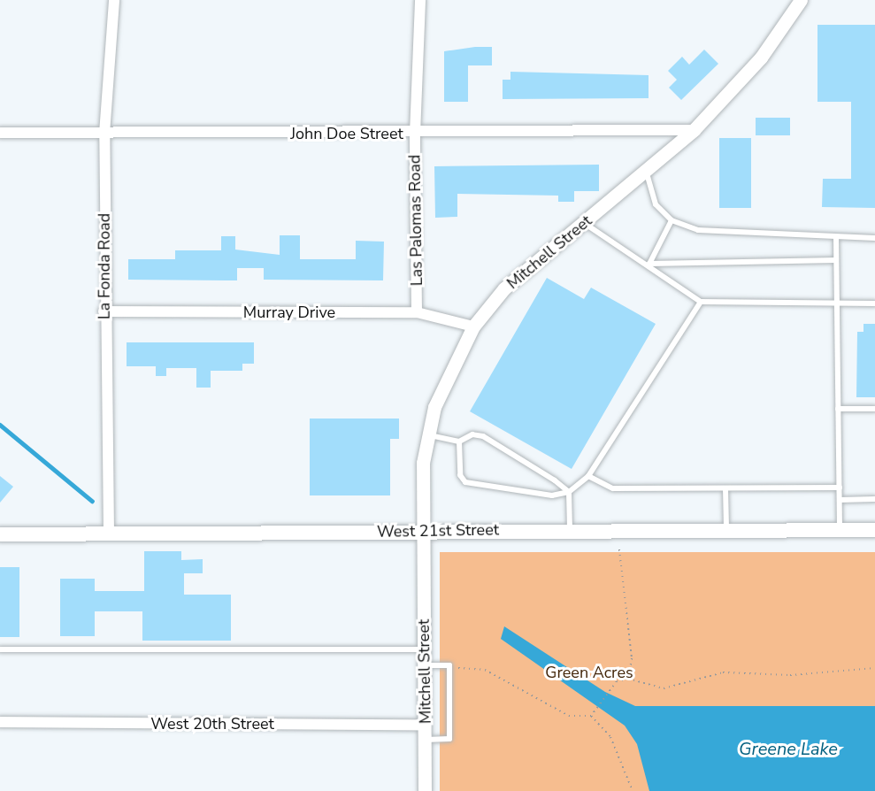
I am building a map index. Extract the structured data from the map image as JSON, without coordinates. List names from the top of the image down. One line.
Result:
{"streets":{"main road":["West 21st Street"],"street":["John Doe Street","Las Palomas Road","Mitchell Street","La Fonda Road","Murray Drive","West 20th Street"]},"crossings":[["John Doe Street","Las Palomas Road"],["John Doe Street","Mitchell Street"],["John Doe Street","La Fonda Road"],["Las Palomas Road","Murray Drive"],["Mitchell Street","Murray Drive"],["Mitchell Street","West 21st Street"],["Mitchell Street","West 20th Street"],["La Fonda Road","Murray Drive"],["La Fonda Road","West 21st Street"]],"water":["Greene Lake"],"parks":["Green Acres"]}
